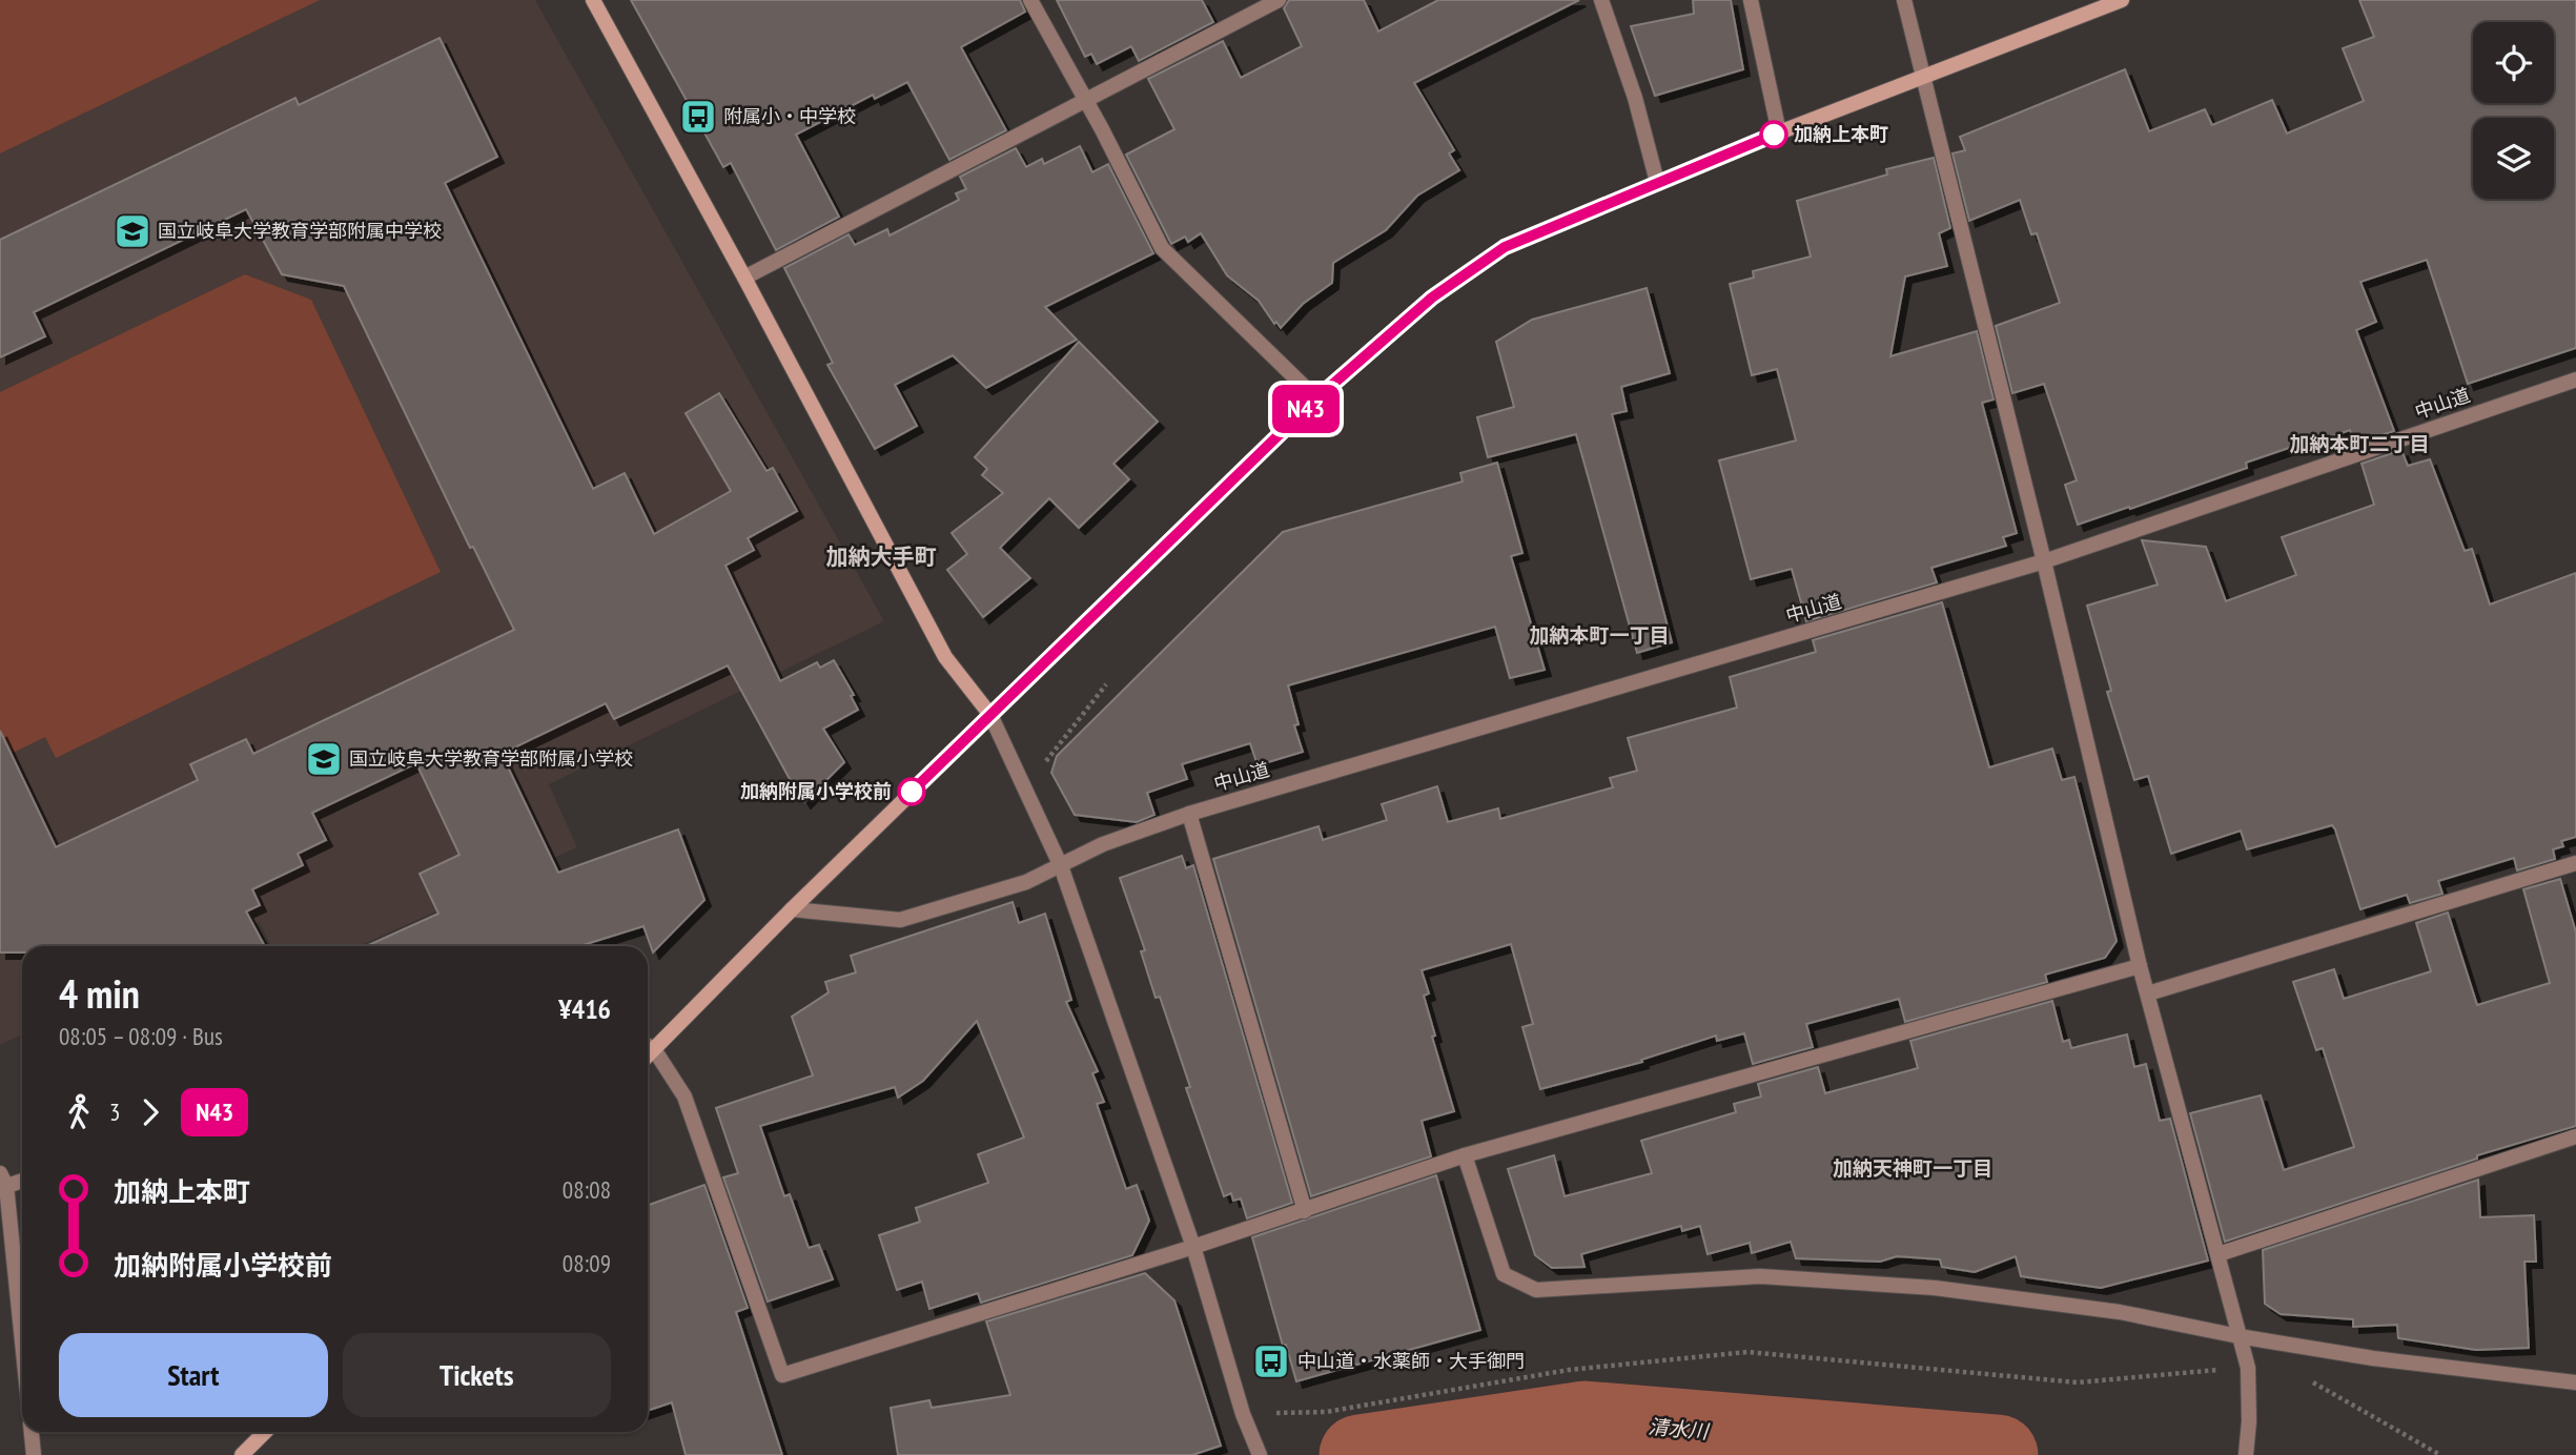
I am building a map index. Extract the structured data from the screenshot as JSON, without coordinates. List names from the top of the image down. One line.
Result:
{"streets":{"street":["中山道"]},"districts":["加納本町二丁目","加納大手町","加納本町一丁目","加納天神町一丁目"],"water":["清水川"],"places":{"bus stop":["附属小・中学校","中山道・水薬師・大手御門"],"other":["加納上本町","加納附属小学校前"],"school or university":["国立岐阜大学教育学部附属中学校","国立岐阜大学教育学部附属小学校"]},"lines":["bus line N43"],"page":{"on_map":"N43","heading":["4 min","08:05 – 08:09 · Bus","¥416"],"legs":["3","N43"],"list":[{"name":"加納上本町","value":"08:08"},{"name":"加納附属小学校前","value":"08:09"}],"buttons":["Start","Tickets"]}}
